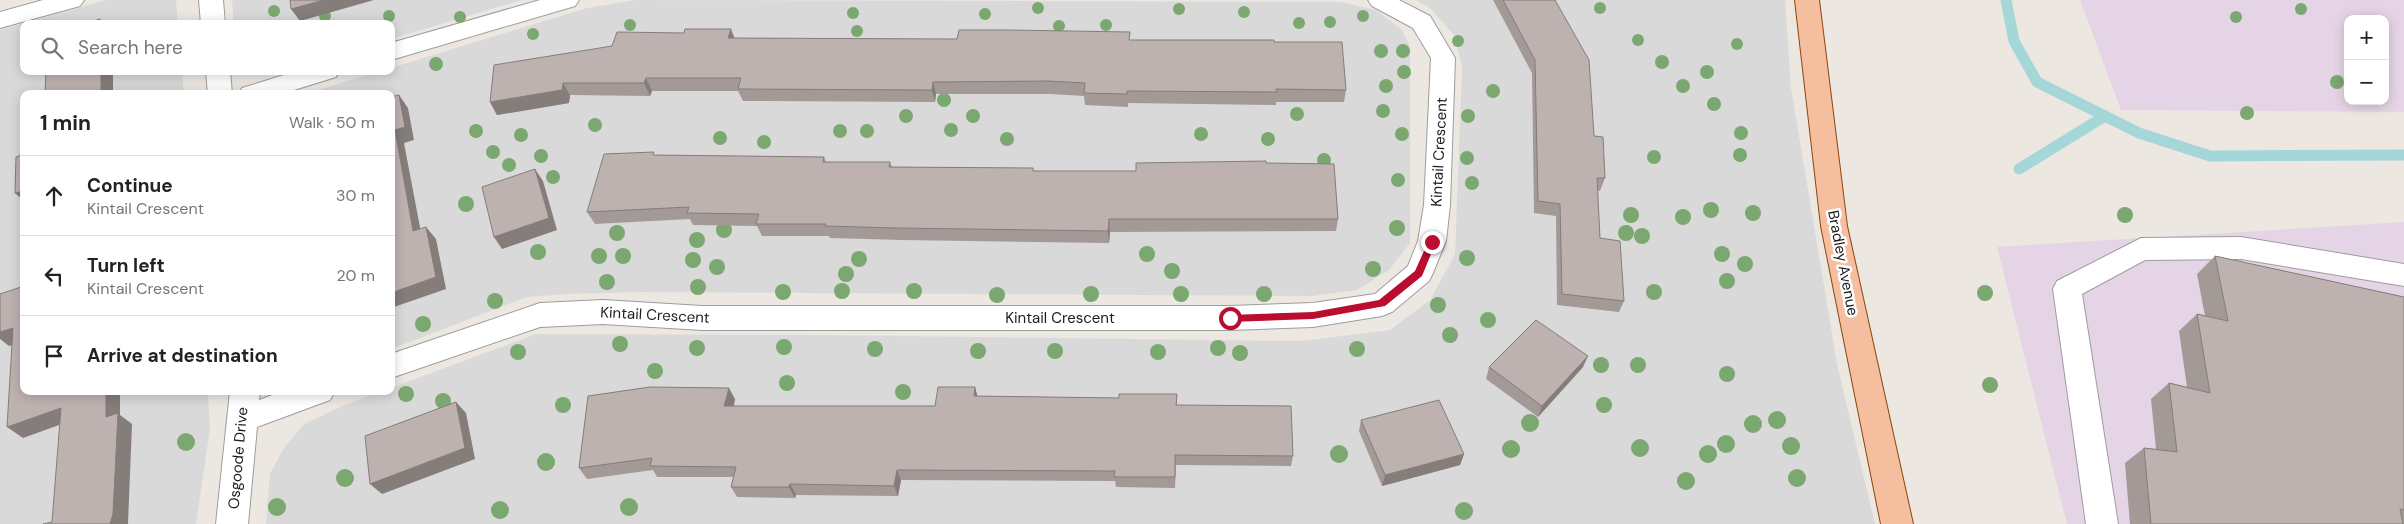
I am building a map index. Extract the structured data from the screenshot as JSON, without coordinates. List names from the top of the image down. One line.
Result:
{"streets":{"main road":["Bradley Avenue"],"street":["Kintail Crescent","Osgoode Drive"]},"page":{"map_buttons":["+","−"],"search":"Search here","heading":["1 min","Walk · 50 m"],"list":[["Continue","Kintail Crescent","30 m"],["Turn left","Kintail Crescent","20 m"],"Arrive at destination"]}}
